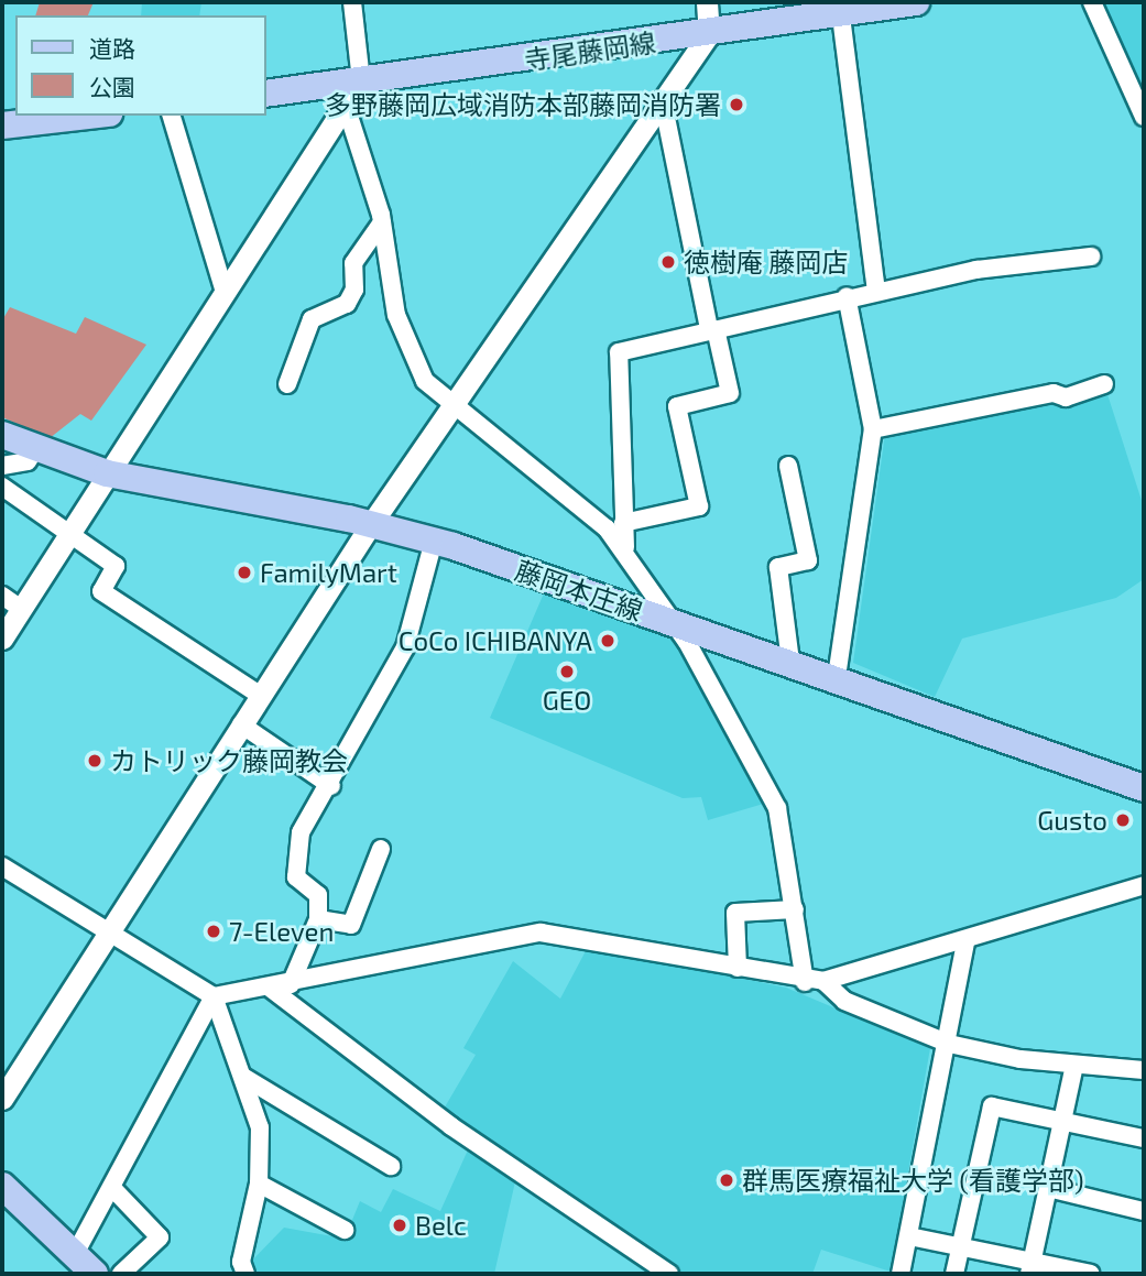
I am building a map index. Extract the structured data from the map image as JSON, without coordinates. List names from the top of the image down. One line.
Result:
{"streets":{"main road":["寺尾藤岡線","藤岡本庄線"]},"places":["多野藤岡広域消防本部藤岡消防署","徳樹庵 藤岡店","FamilyMart","CoCo ICHIBANYA","GEO","カトリック藤岡教会","Gusto","7-Eleven","群馬医療福祉大学 (看護学部)","Belc"],"legend":["道路","公園"]}
